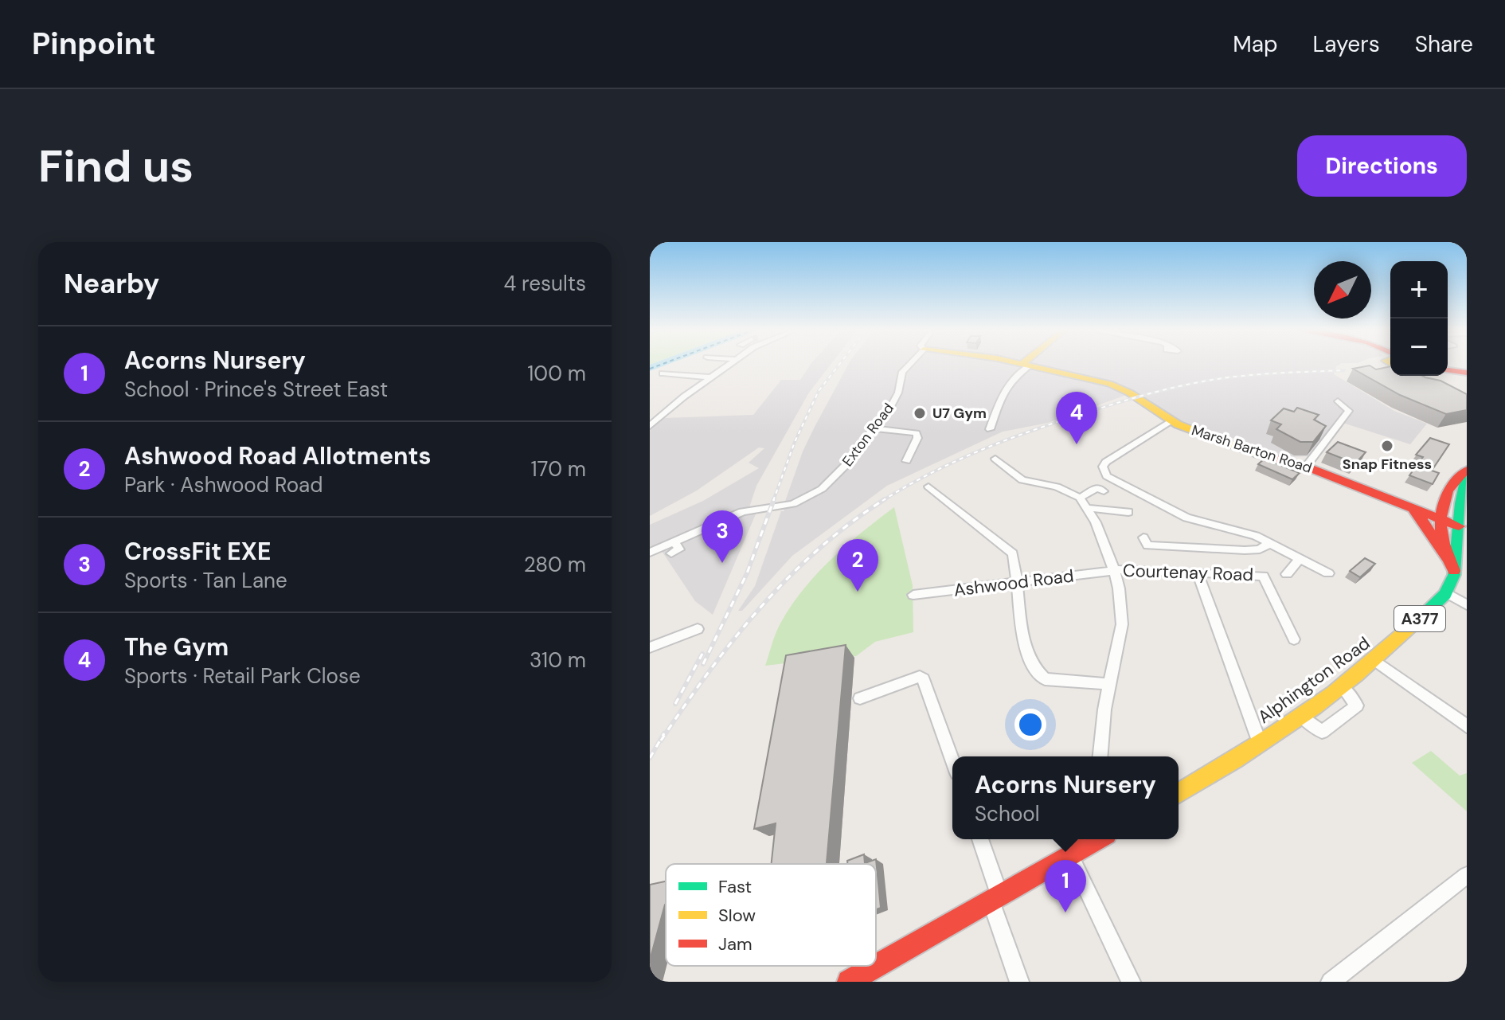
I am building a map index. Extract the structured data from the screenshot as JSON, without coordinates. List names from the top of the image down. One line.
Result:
{"streets":{"main road":["Marsh Barton Road","A377","Alphington Road"],"street":["Exton Road","Courtenay Road","Ashwood Road"]},"crossings":[["Marsh Barton Road","Alphington Road"],["Courtenay Road","Ashwood Road"]],"places":["U7 Gym","Snap Fitness"],"legend":["Fast","Slow","Jam"],"north":"bottom left","page":{"header":"Pinpoint","nav":["Map","Layers","Share"],"buttons":"Directions","title":"Find us","heading":["Nearby","4 results"],"map_buttons":["+","−"],"list":[{"mark":"1","name":"Acorns Nursery","note":"School · Prince's Street East","value":"100 m"},{"mark":"2","name":"Ashwood Road Allotments","note":"Park · Ashwood Road","value":"170 m"},{"mark":"3","name":"CrossFit EXE","note":"Sports · Tan Lane","value":"280 m"},{"mark":"4","name":"The Gym","note":"Sports · Retail Park Close","value":"310 m"}],"pins":["4","3","2","1"],"popup":["Acorns Nursery","School"]}}
